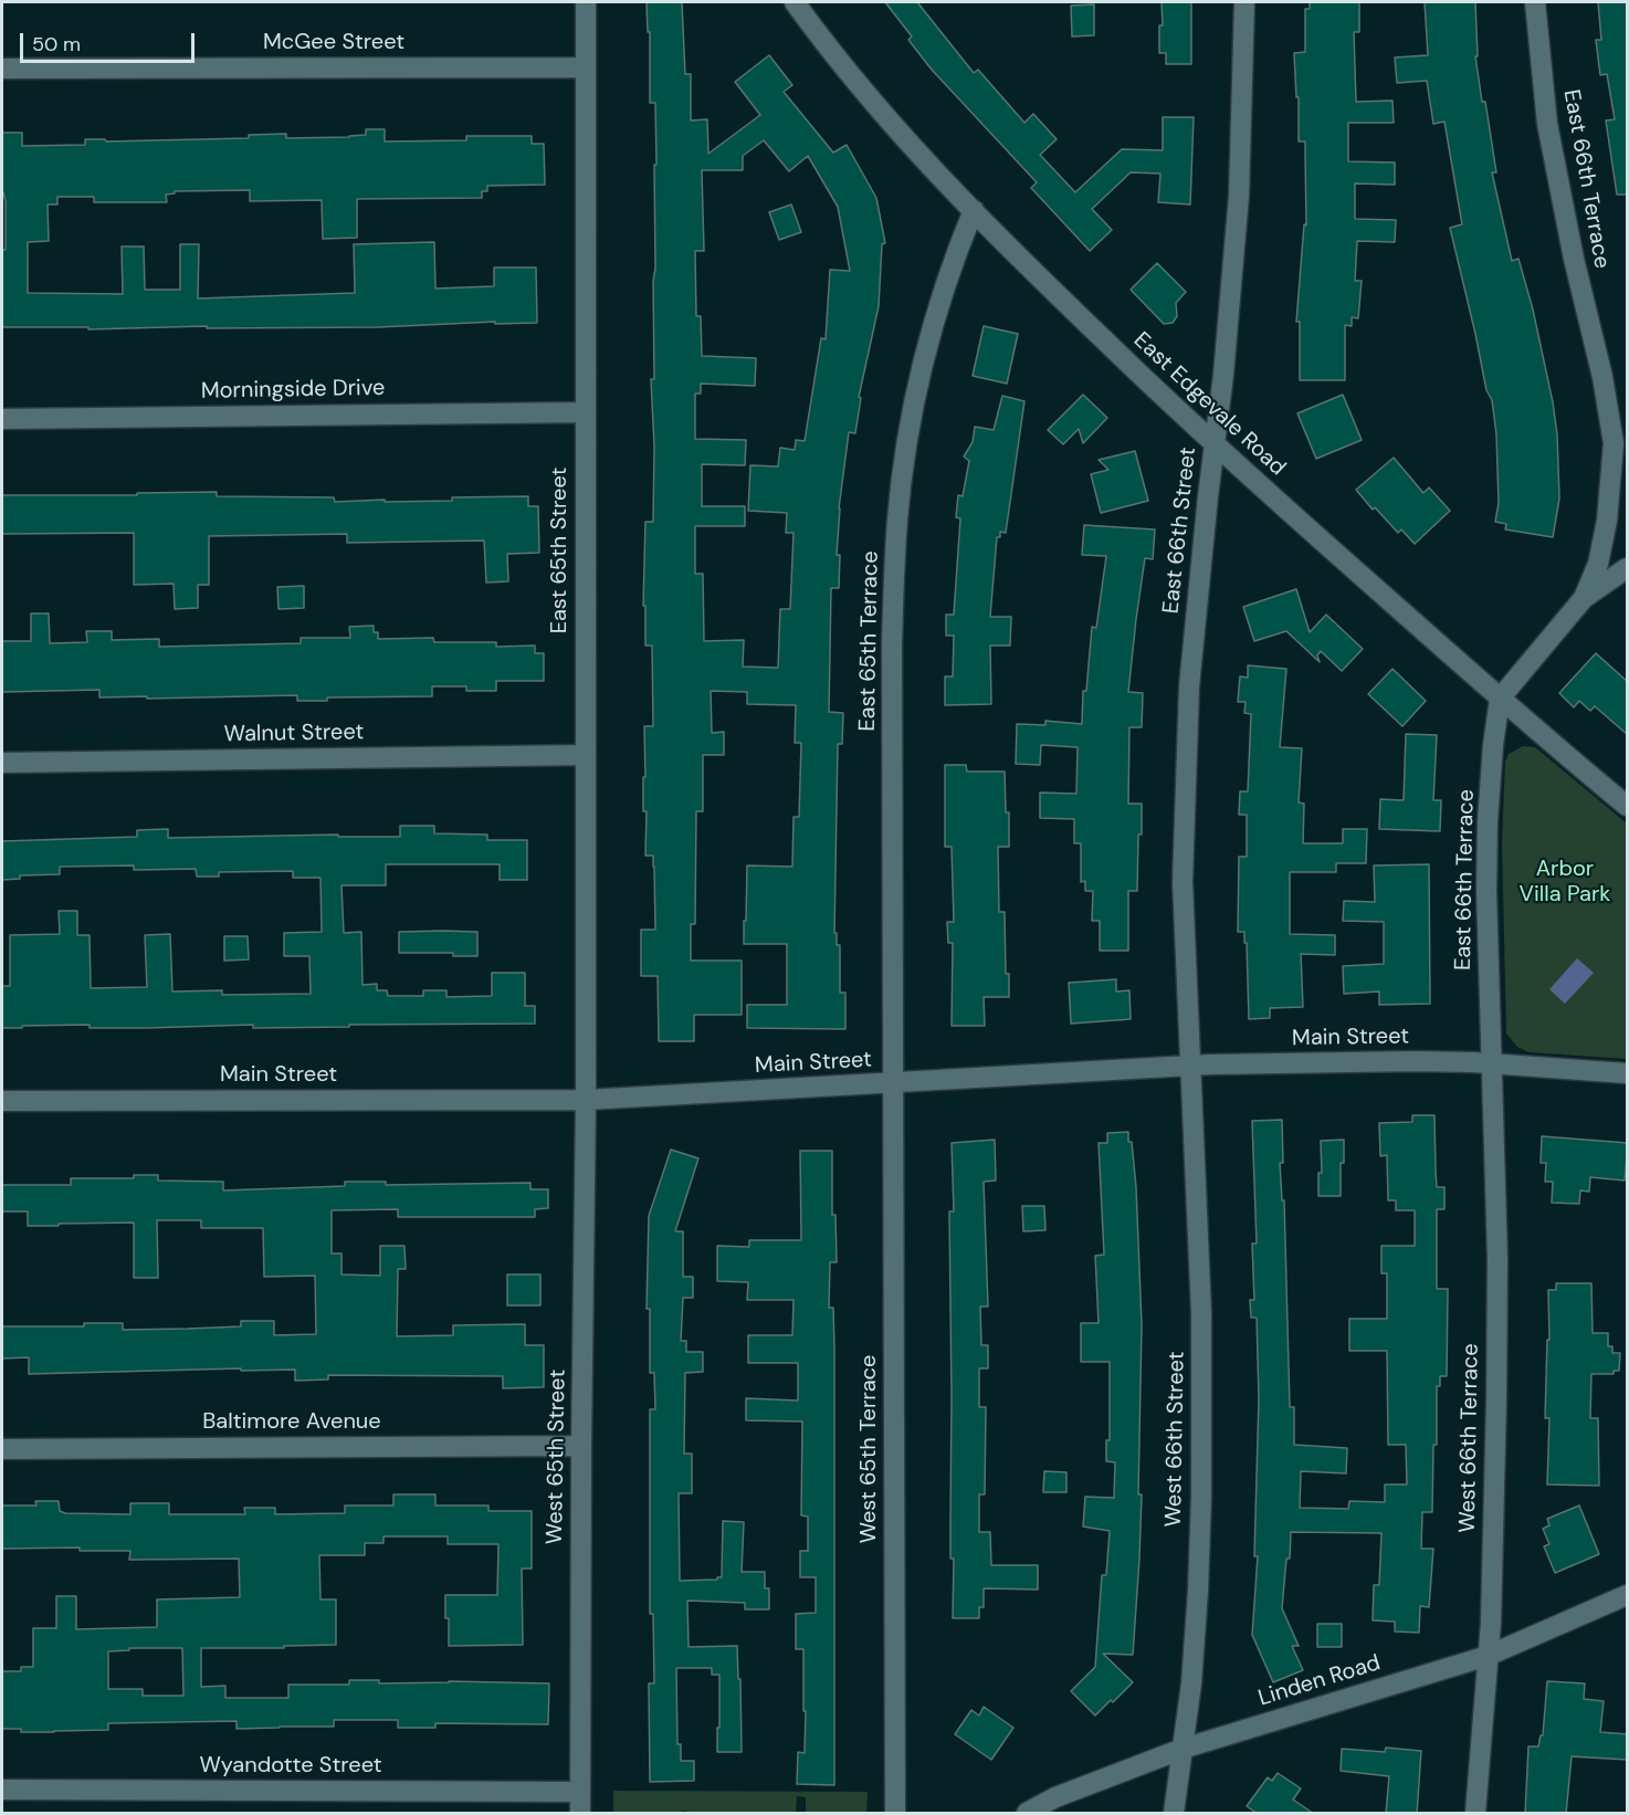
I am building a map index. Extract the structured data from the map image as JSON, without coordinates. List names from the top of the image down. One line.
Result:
{"streets":{"street":["McGee Street","East 66th Terrace","Morningside Drive","East Edgevale Road","East 66th Street","East 65th Street","East 65th Terrace","Walnut Street","Main Street","Baltimore Avenue","West 66th Terrace","West 66th Street","West 65th Terrace","West 65th Street","Linden Road","Wyandotte Street"]},"crossings":[["McGee Street","East 65th Street"],["East 66th Terrace","East Edgevale Road"],["East 66th Terrace","Main Street"],["East 66th Terrace","West 66th Terrace"],["Morningside Drive","East 65th Street"],["East Edgevale Road","East 66th Street"],["East Edgevale Road","East 65th Terrace"],["East 66th Street","Main Street"],["East 66th Street","West 66th Street"],["East 65th Street","Walnut Street"],["East 65th Street","Main Street"],["East 65th Street","West 65th Street"],["East 65th Terrace","Main Street"],["East 65th Terrace","West 65th Terrace"],["Main Street","West 66th Terrace"],["Main Street","West 66th Street"],["Main Street","West 65th Terrace"],["Main Street","West 65th Street"],["Baltimore Avenue","West 65th Street"],["West 66th Terrace","Linden Road"],["West 66th Street","Linden Road"],["West 65th Street","Wyandotte Street"]],"parks":["Arbor Villa Park"],"scale_bar":"50 m"}
